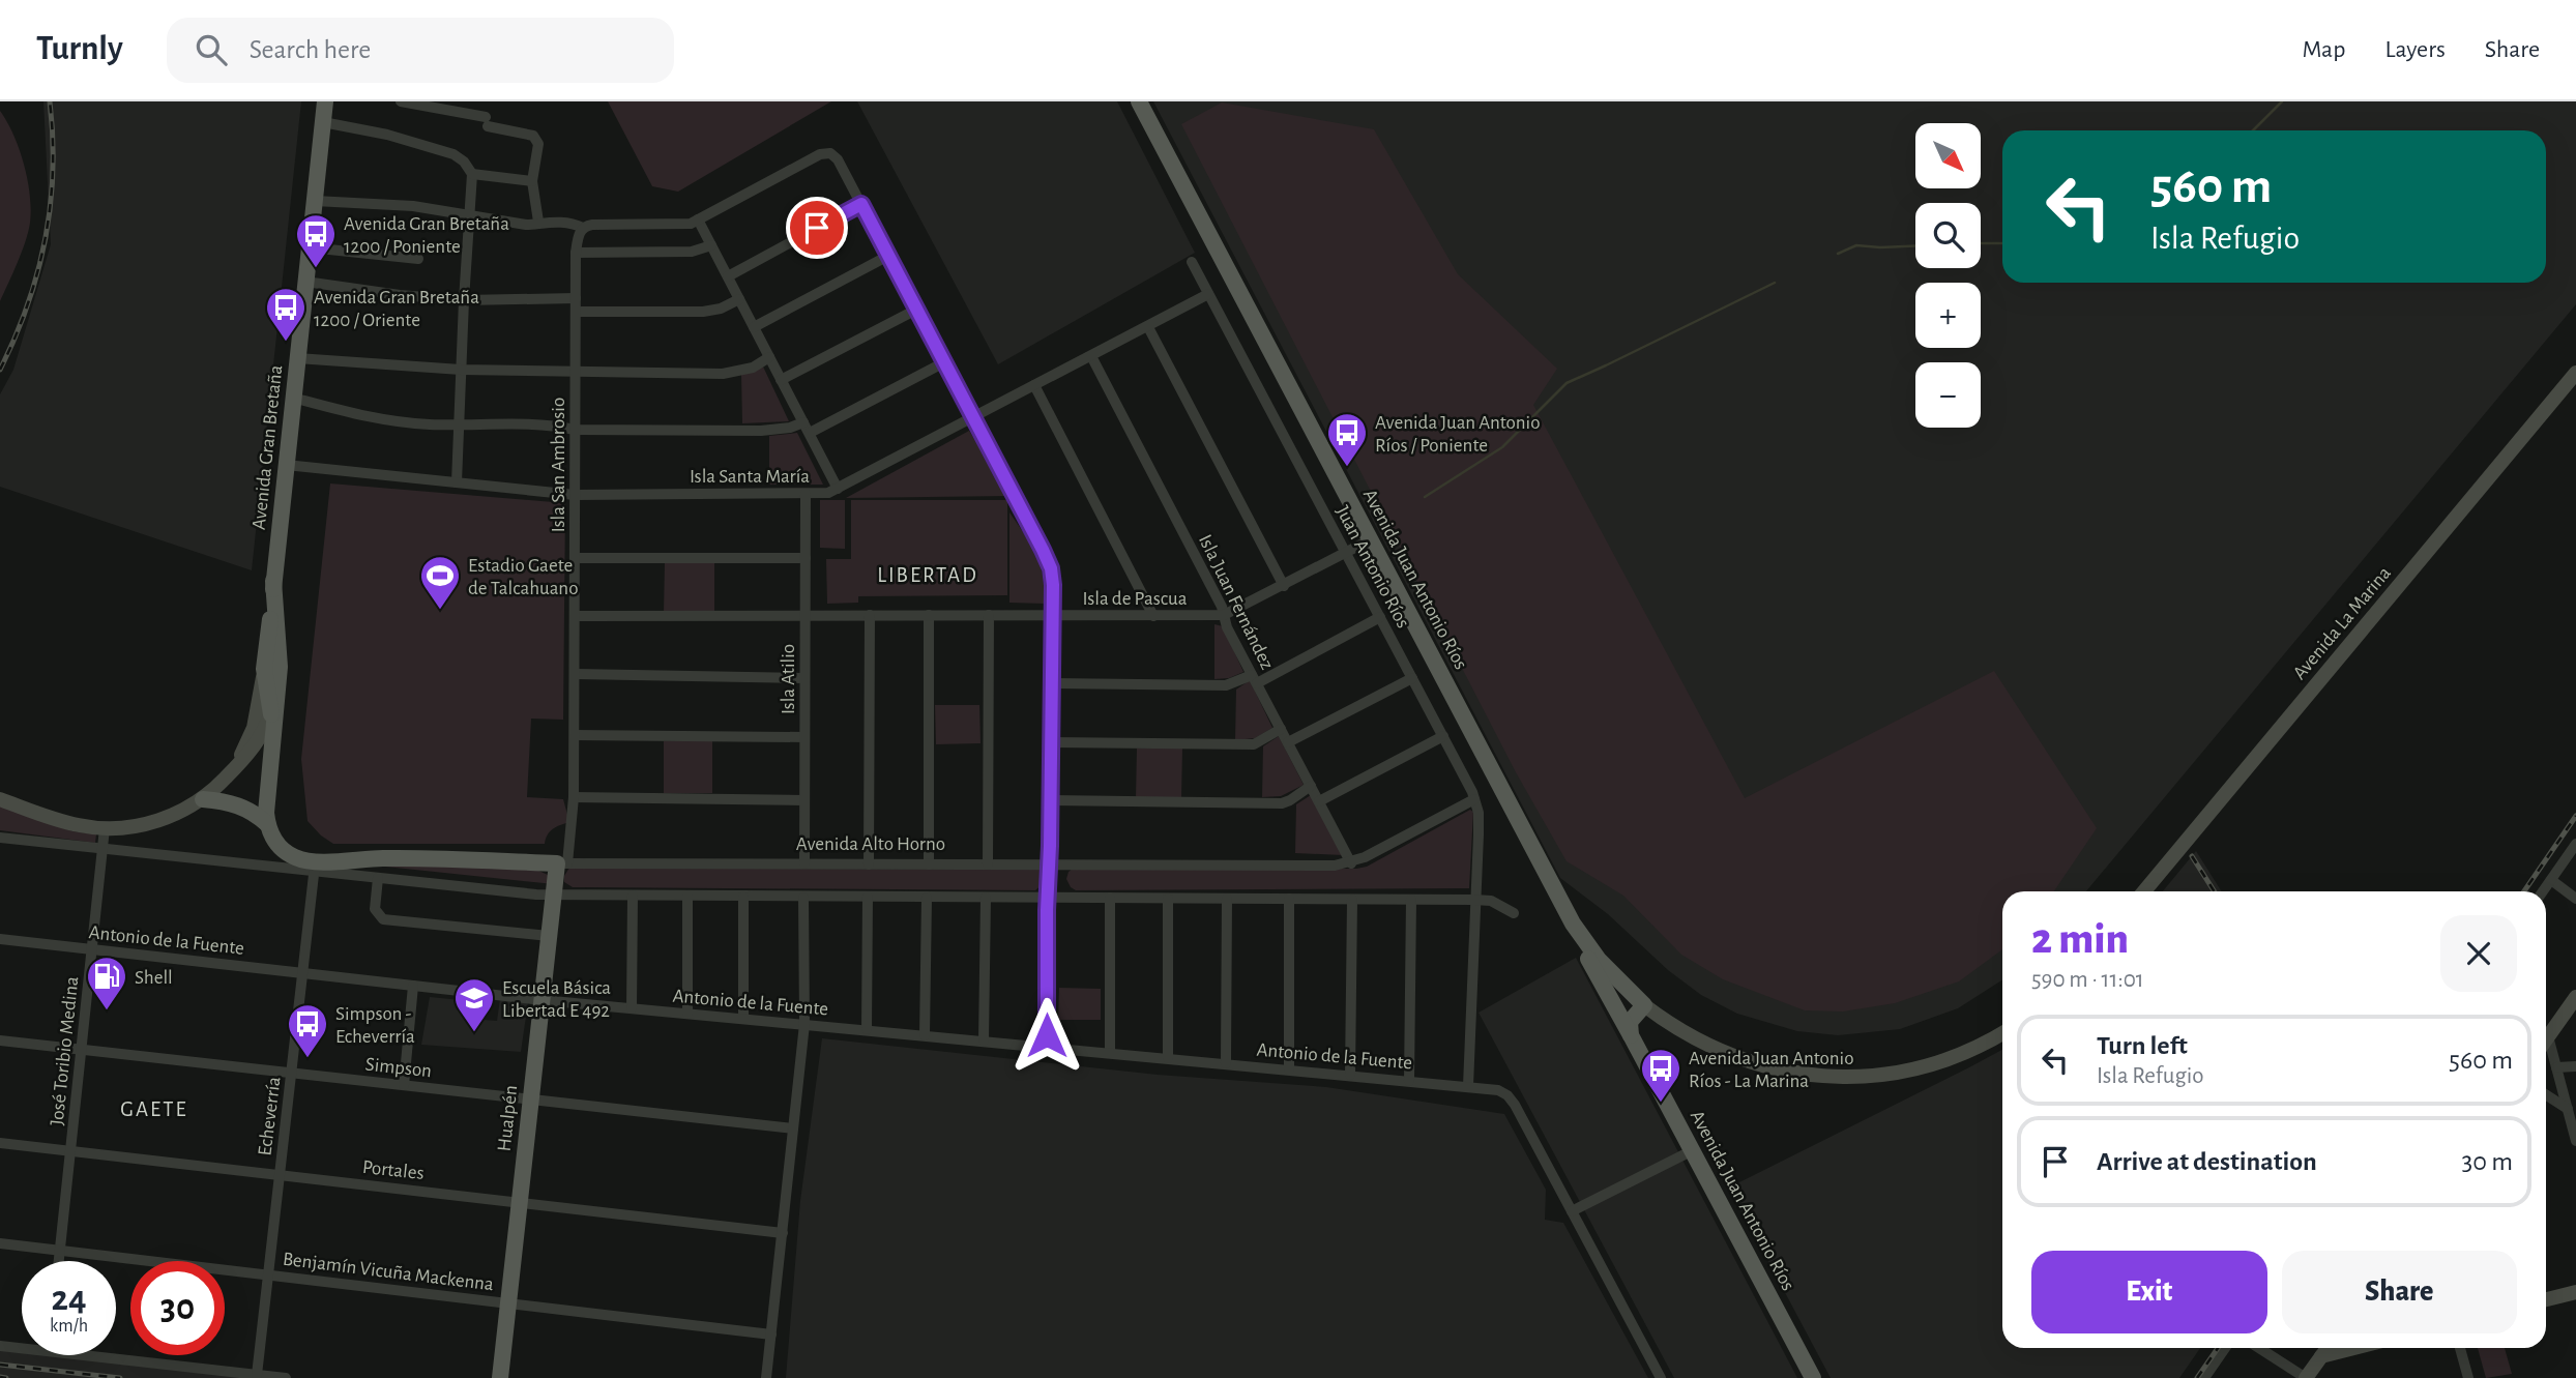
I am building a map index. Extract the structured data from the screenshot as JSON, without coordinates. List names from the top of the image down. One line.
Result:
{"streets":{"main road":["Avenida Gran Bretaña","Avenida Juan Antonio Ríos","Avenida La Marina","Avenida Alto Horno","Hualpén"],"street":["Isla San Ambrosio","Isla Santa María","Juan Antonio Ríos","Isla de Pascua","Isla Juan Fernández","Isla Atilio","Antonio de la Fuente","José Toribio Medina","Simpson","Echeverría","Portales","Benjamín Vicuña Mackenna"]},"crossings":[["Avenida Gran Bretaña","Isla Santa María"],["Avenida Gran Bretaña","Avenida Alto Horno"],["Isla San Ambrosio","Isla Santa María"],["Isla San Ambrosio","Isla de Pascua"],["Isla San Ambrosio","Avenida Alto Horno"],["Isla San Ambrosio","Hualpén"],["Isla Santa María","Juan Antonio Ríos"],["Isla Santa María","Isla Juan Fernández"],["Isla Santa María","Isla Atilio"],["Juan Antonio Ríos","Isla de Pascua"],["Juan Antonio Ríos","Avenida Alto Horno"],["Juan Antonio Ríos","Antonio de la Fuente"],["Avenida Juan Antonio Ríos","Isla de Pascua"],["Isla de Pascua","Isla Juan Fernández"],["Isla de Pascua","Isla Atilio"],["Isla Juan Fernández","Avenida Alto Horno"],["Isla Atilio","Avenida Alto Horno"],["Avenida Alto Horno","Echeverría"],["Avenida Alto Horno","Hualpén"],["Antonio de la Fuente","José Toribio Medina"],["Antonio de la Fuente","Echeverría"],["Antonio de la Fuente","Hualpén"],["José Toribio Medina","Simpson"],["José Toribio Medina","Portales"],["José Toribio Medina","Benjamín Vicuña Mackenna"],["Simpson","Echeverría"],["Simpson","Hualpén"],["Echeverría","Portales"],["Echeverría","Benjamín Vicuña Mackenna"],["Hualpén","Portales"],["Hualpén","Benjamín Vicuña Mackenna"]],"districts":["LIBERTAD","GAETE"],"places":{"bus stop":["Avenida Gran Bretaña 1200 / Poniente","Avenida Gran Bretaña 1200 / Oriente","Avenida Juan Antonio Ríos / Poniente","Simpson - Echeverría","Avenida Juan Antonio Ríos - La Marina"],"sports":["Estadio Gaete de Talcahuano"],"fuel station":["Shell"],"school or university":["Escuela Básica Libertad E 492"]},"north":"bottom right","page":{"header":"Turnly","search":"Search here","nav":["Map","Layers","Share"],"map_buttons":["+","−"],"turn":["560 m","Isla Refugio"],"heading":["2 min","590 m · 11:01"],"list":[{"name":"Turn left","note":"Isla Refugio","value":"560 m"},{"name":"Arrive at destination","value":"30 m"}],"buttons":["Exit","Share"],"speed":"24 km/h","limit":"30"}}
